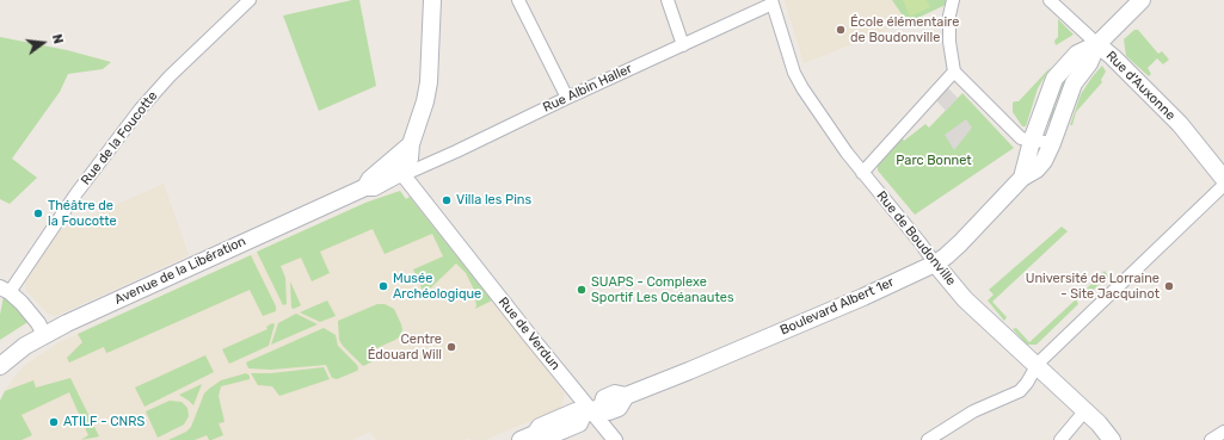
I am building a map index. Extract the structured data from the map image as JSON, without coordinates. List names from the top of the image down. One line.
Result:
{"streets":{"main road":["Rue d'Auxonne","Rue de Boudonville","Avenue de la Libération","Boulevard Albert 1er"],"street":["Rue Albin Haller","Rue de la Foucotte","Rue de Verdun"]},"crossings":[["Rue d'Auxonne","Boulevard Albert 1er"],["Rue Albin Haller","Rue de Boudonville"],["Rue Albin Haller","Avenue de la Libération"],["Rue Albin Haller","Rue de Verdun"],["Rue de Boudonville","Boulevard Albert 1er"],["Avenue de la Libération","Rue de Verdun"],["Boulevard Albert 1er","Rue de Verdun"]],"parks":["Parc Bonnet"],"places":["École élémentaire de Boudonville","Villa les Pins","Théâtre de la Foucotte","Musée Archéologique","Université de Lorraine - Site Jacquinot","SUAPS - Complexe Sportif Les Océanautes","Centre Édouard Will","ATILF - CNRS"],"north":"right"}
